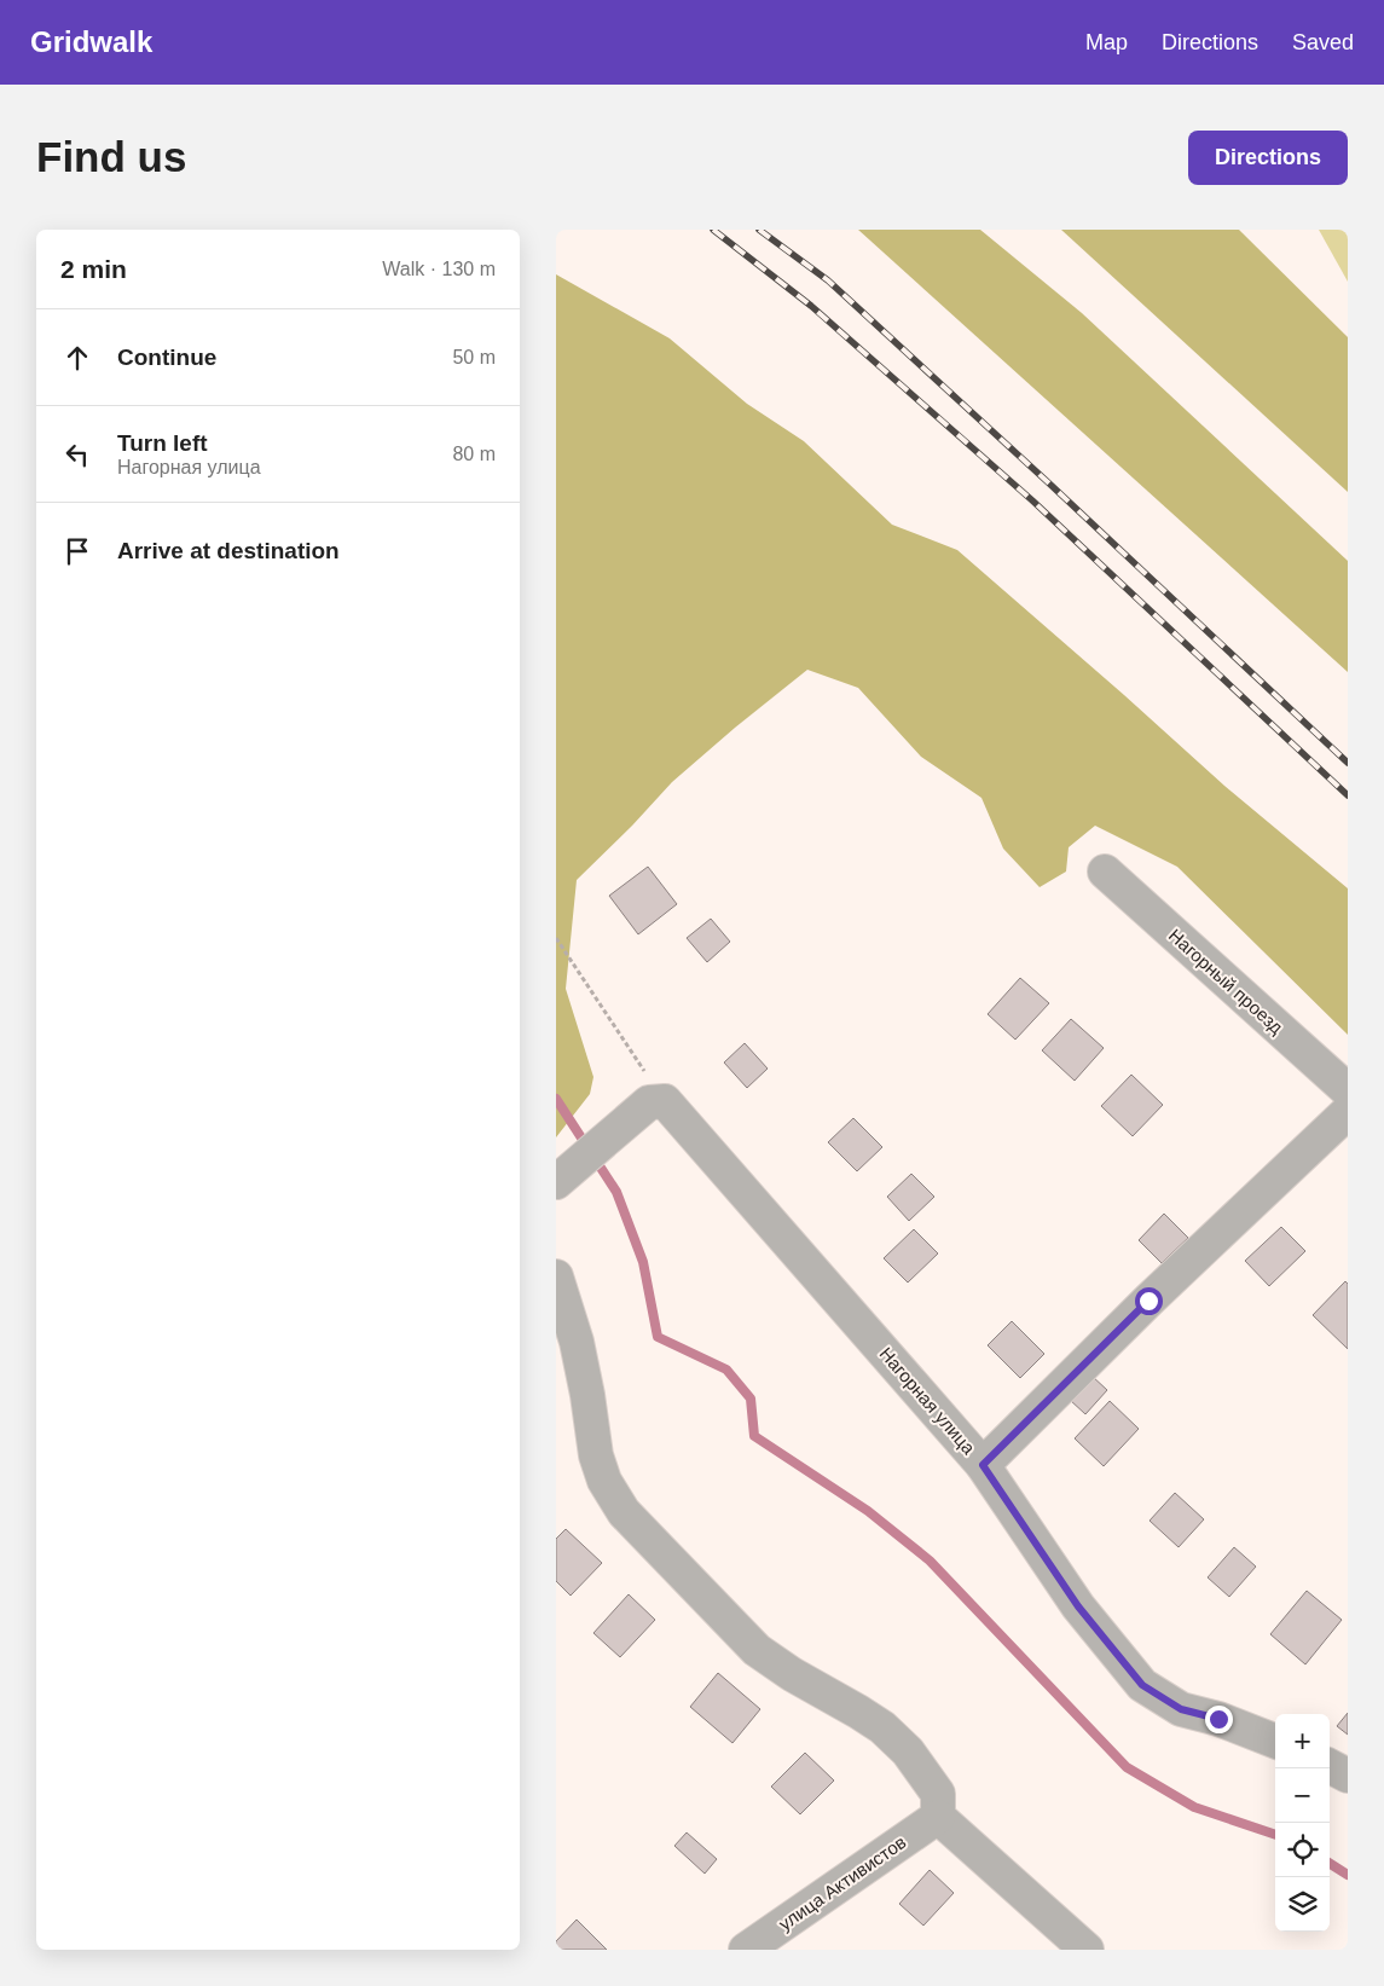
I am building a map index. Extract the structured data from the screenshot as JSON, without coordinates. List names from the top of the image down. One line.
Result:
{"streets":{"street":["Нагорный проезд","Нагорная улица","улица Активистов"]},"page":{"header":"Gridwalk","nav":["Map","Directions","Saved"],"buttons":"Directions","title":"Find us","heading":["2 min","Walk · 130 m"],"list":[["Continue","50 m"],["Turn left","Нагорная улица","80 m"],"Arrive at destination"],"map_buttons":["+","−"]}}
